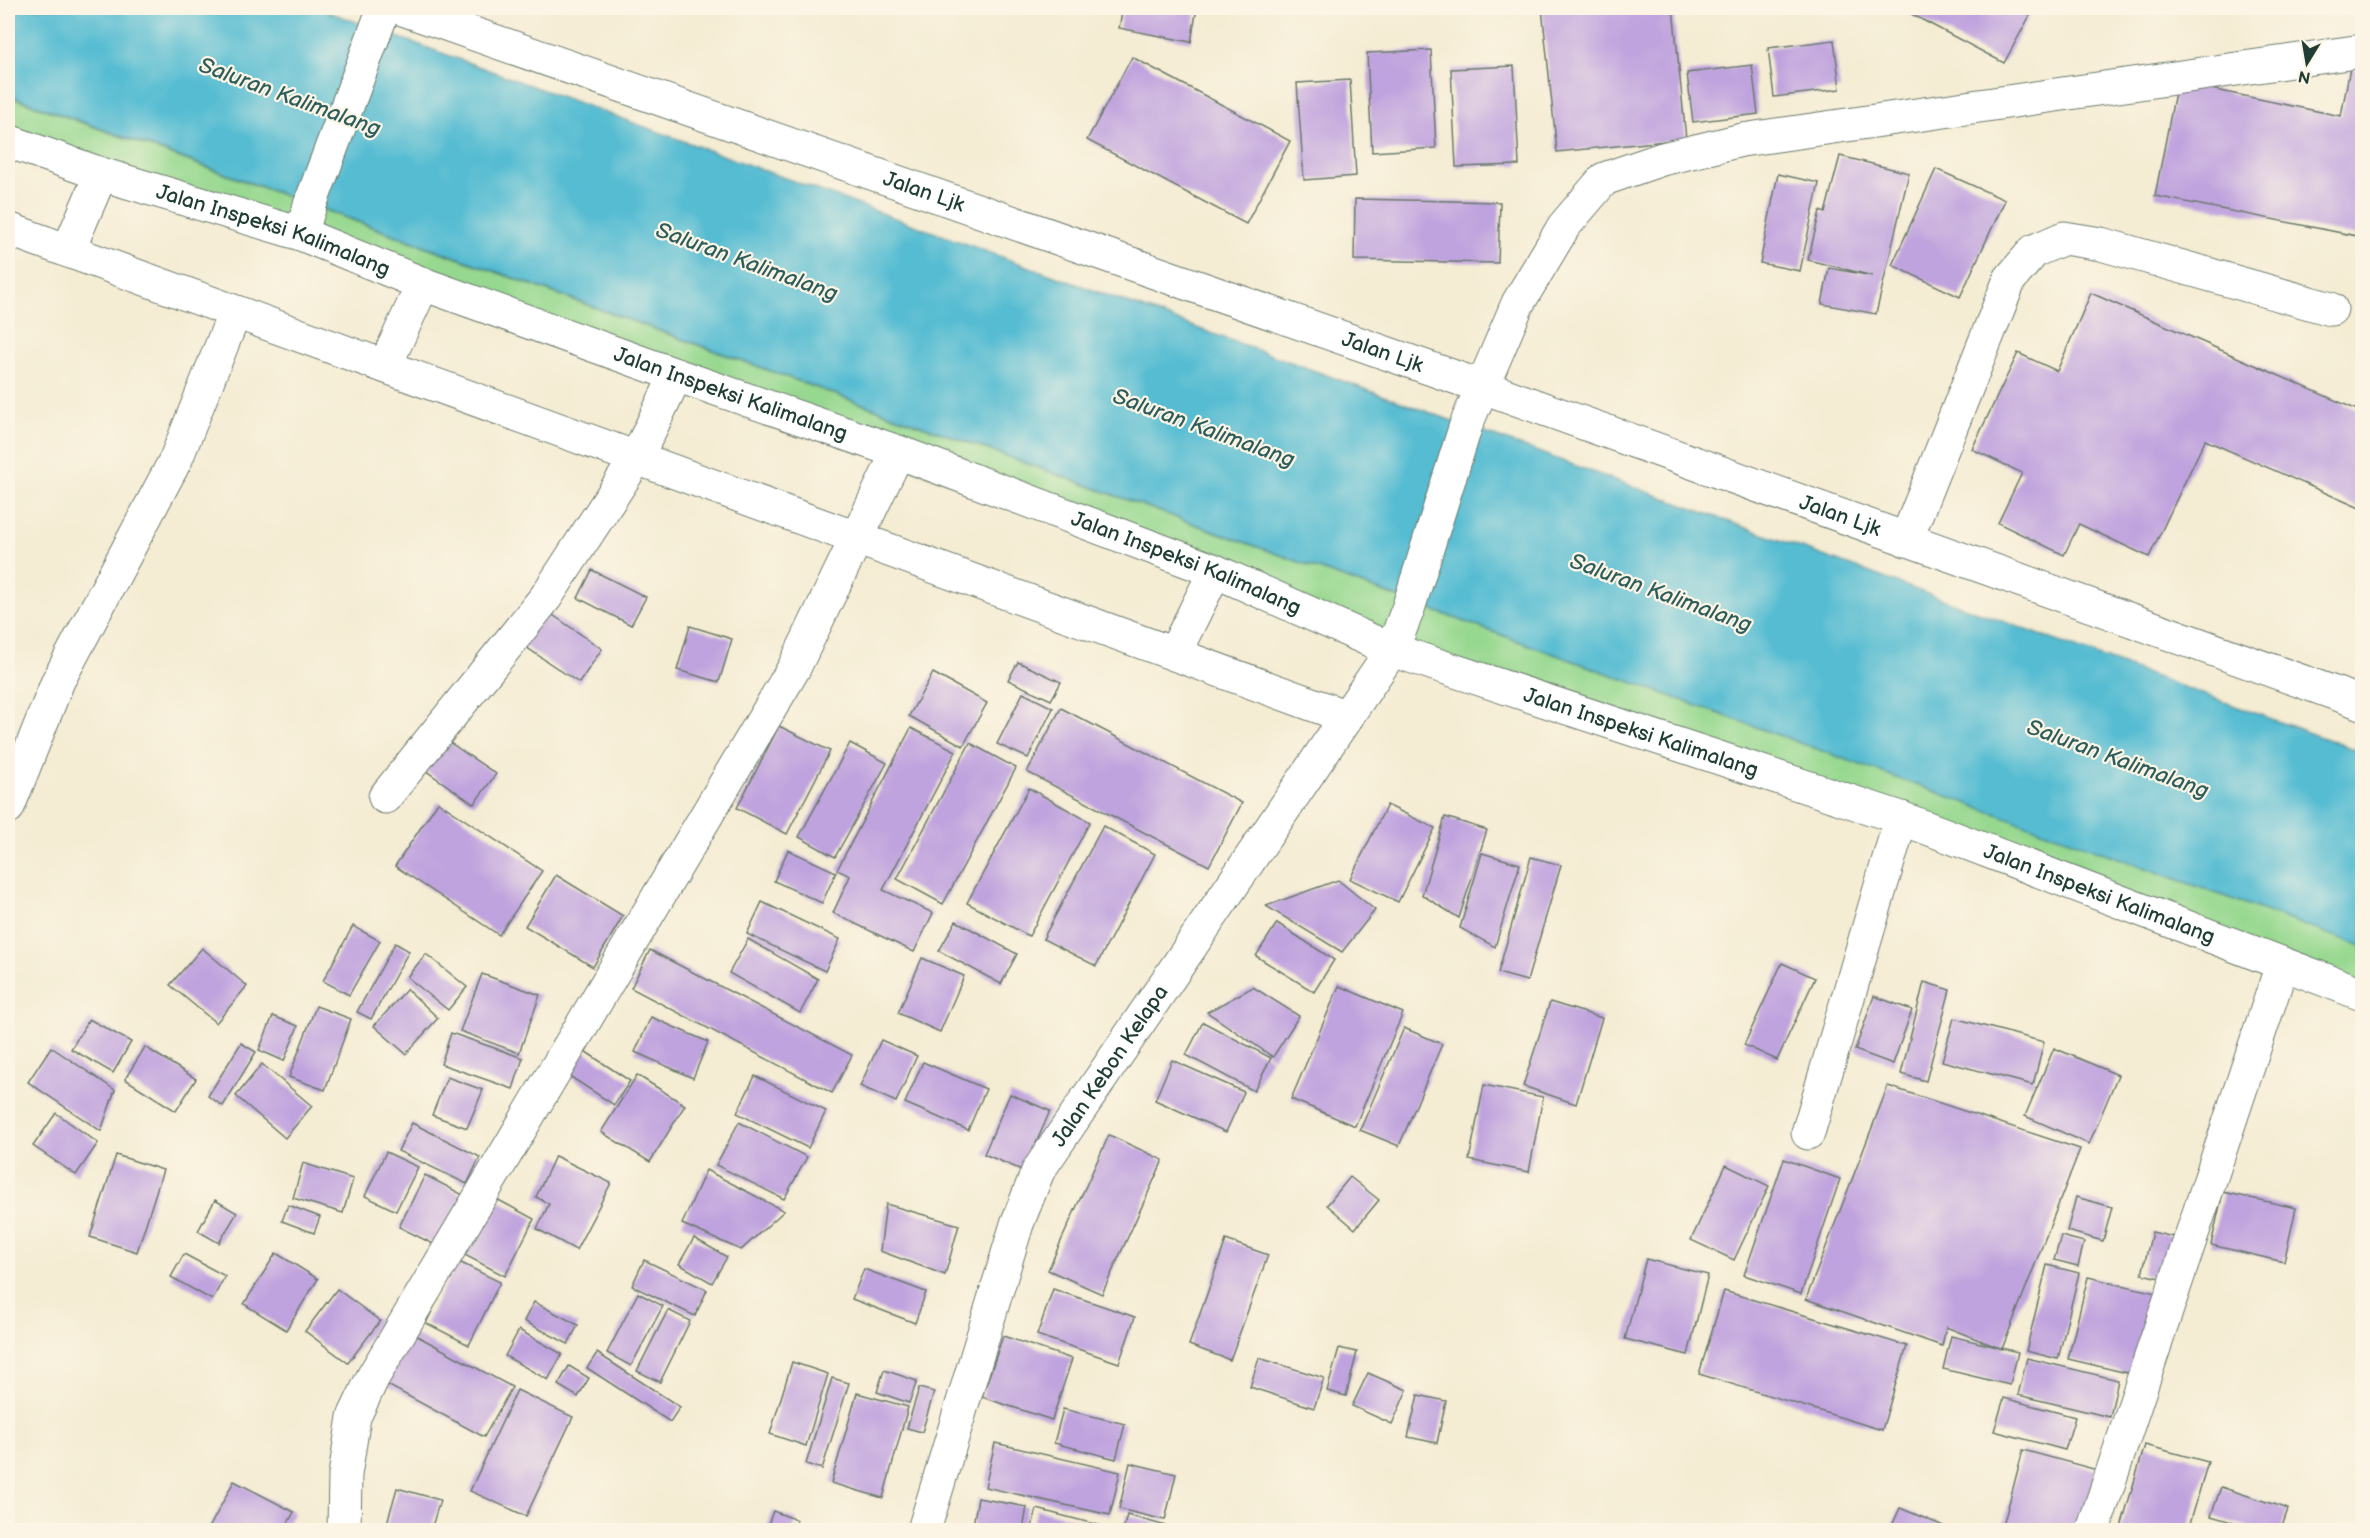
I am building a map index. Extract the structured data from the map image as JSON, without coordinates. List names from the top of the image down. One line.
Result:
{"streets":{"street":["Jalan Ljk","Jalan Inspeksi Kalimalang","Jalan Kebon Kelapa"]},"crossings":[["Jalan Ljk","Jalan Kebon Kelapa"],["Jalan Inspeksi Kalimalang","Jalan Kebon Kelapa"]],"water":["Saluran Kalimalang"],"north":"bottom"}
